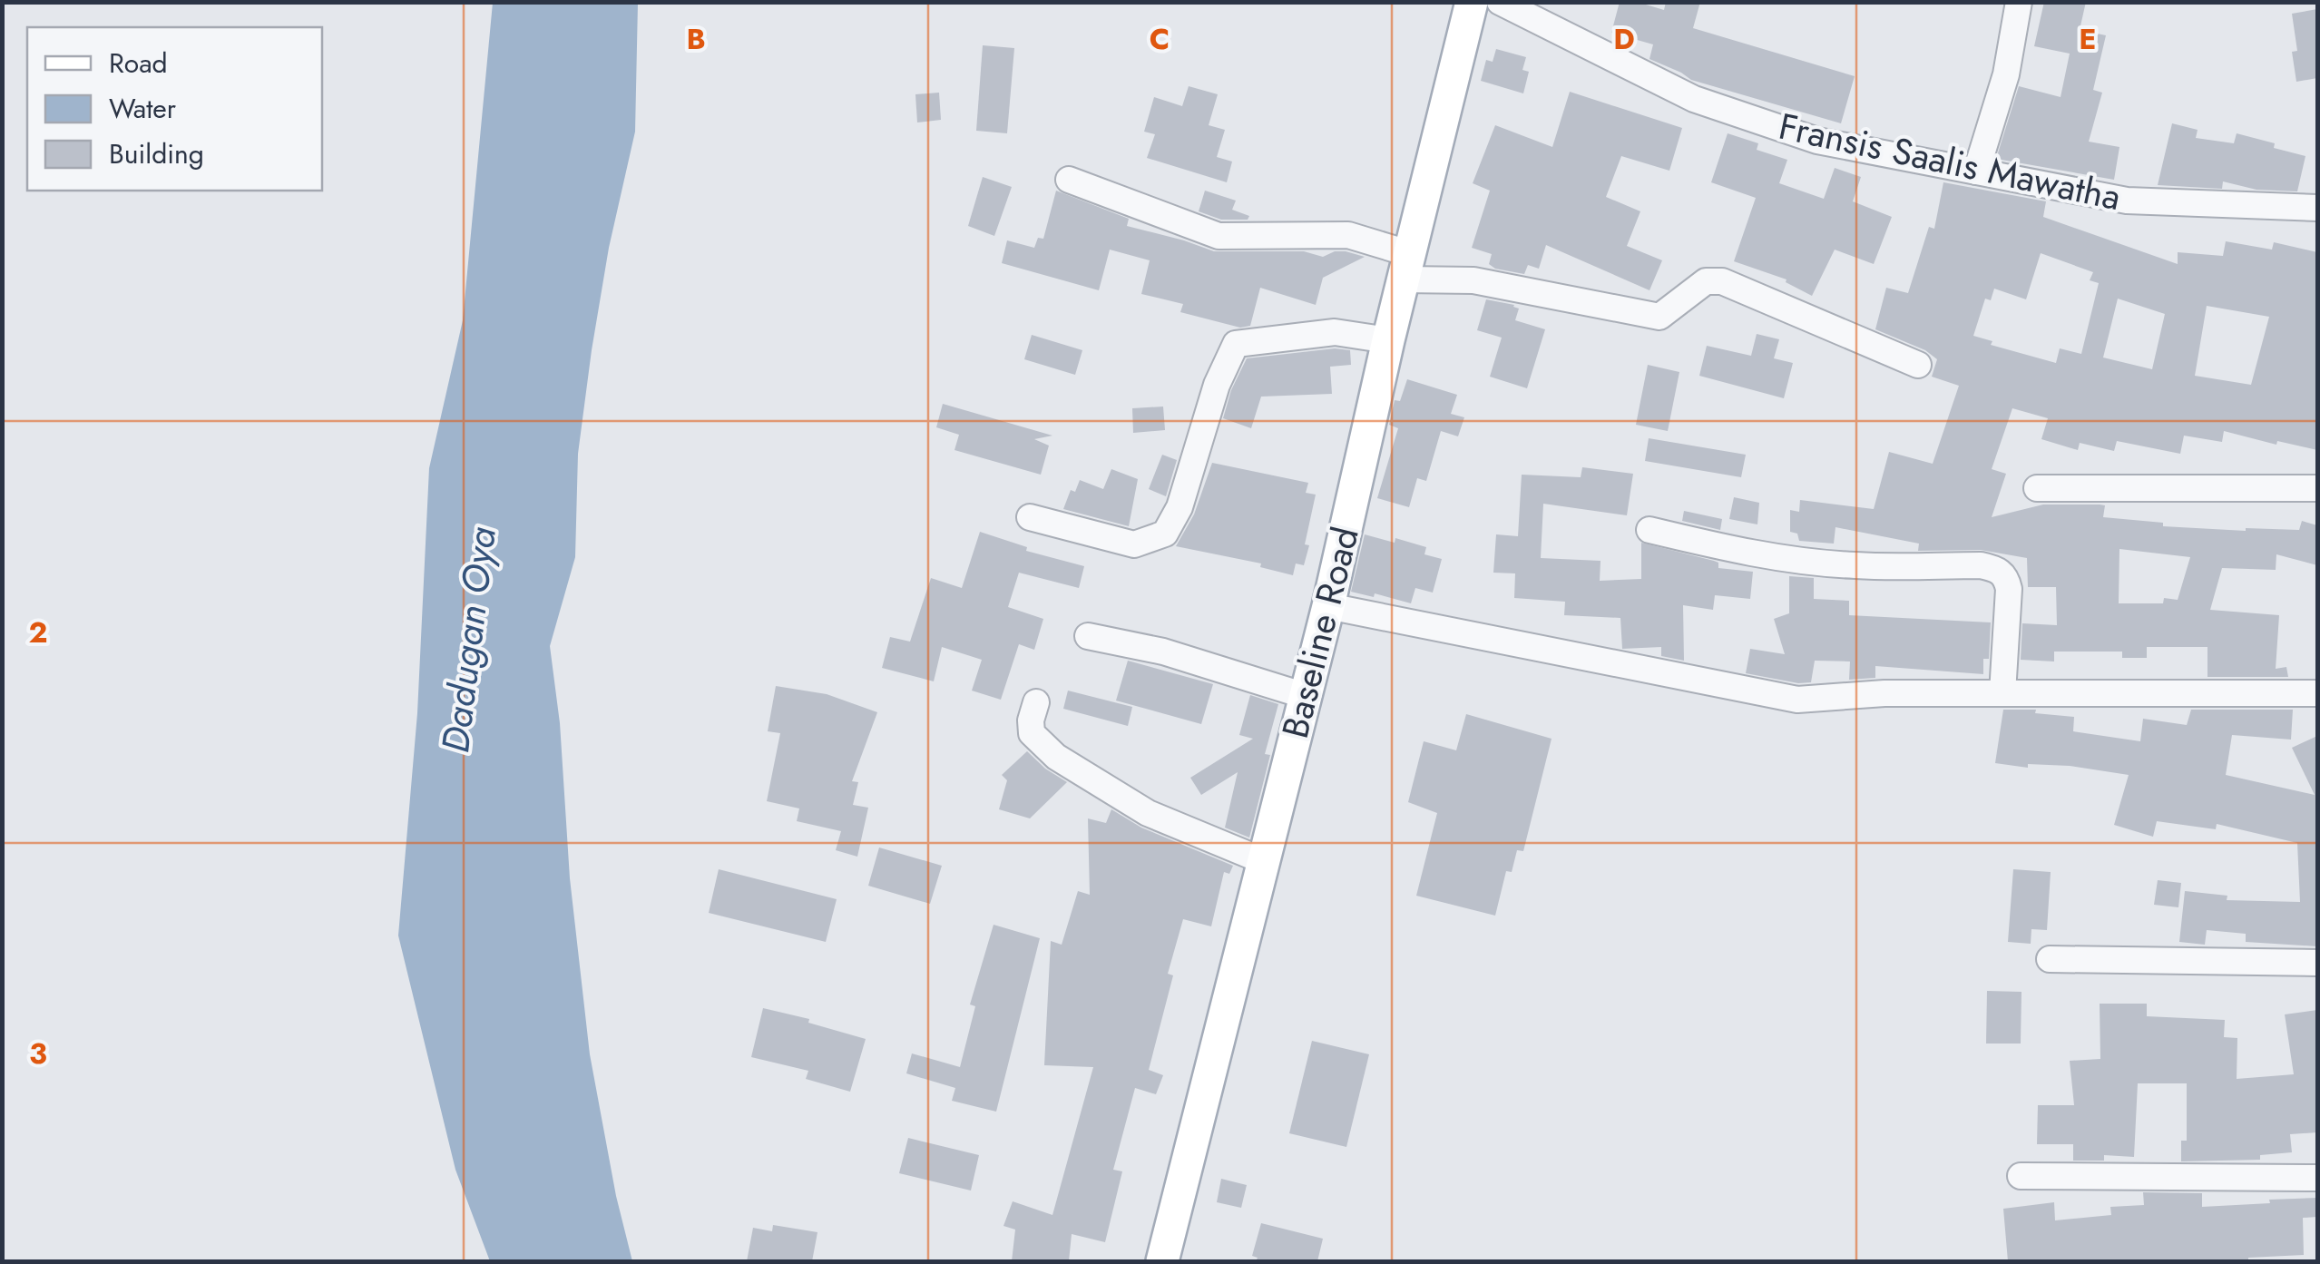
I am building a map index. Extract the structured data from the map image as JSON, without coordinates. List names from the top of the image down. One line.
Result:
{"streets":{"main road":["Baseline Road"],"street":["Fransis Saalis Mawatha"]},"water":["Dadugan Oya"],"legend":["Road","Water","Building"],"grid":{"columns":["B","C","D","E"],"rows":["2","3"]}}
